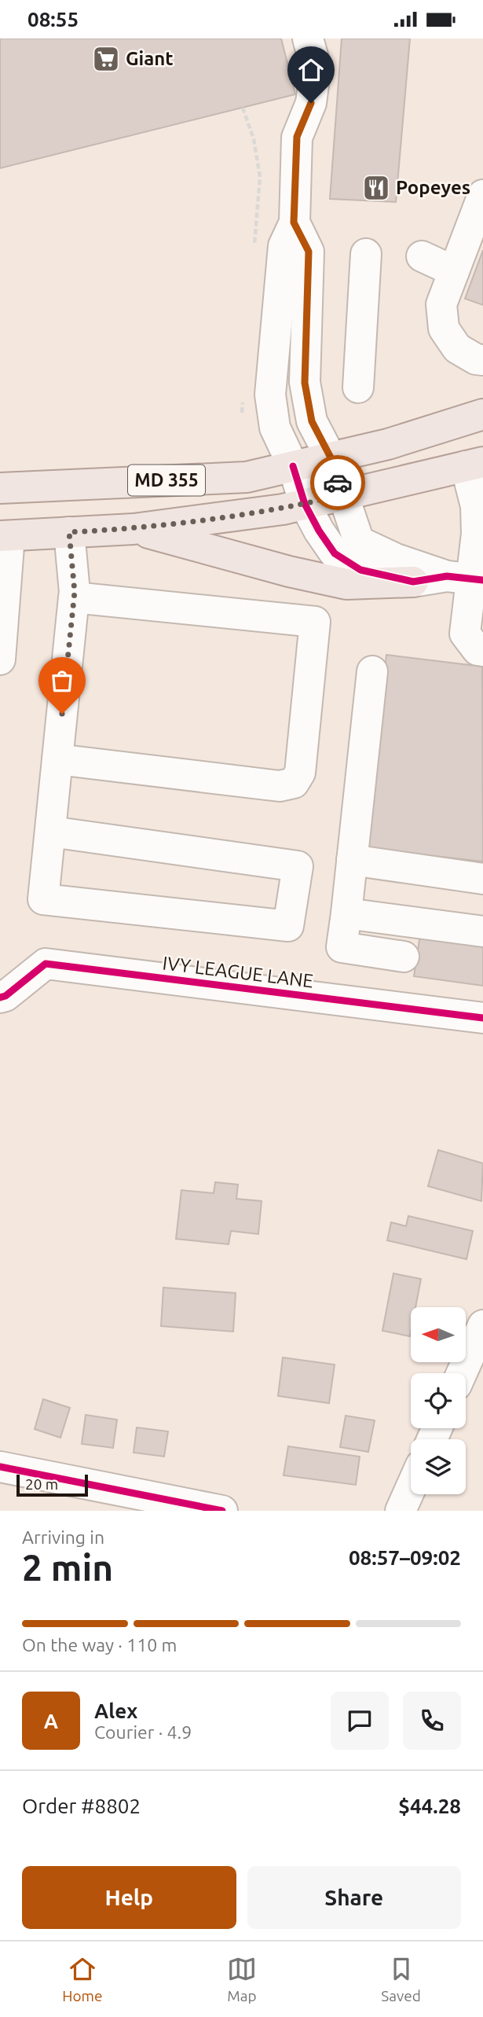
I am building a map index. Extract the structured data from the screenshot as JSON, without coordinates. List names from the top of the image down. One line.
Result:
{"streets":{"main road":["MD 355"],"street":["IVY LEAGUE LANE"]},"places":{"supermarket":["Giant"],"restaurant":["Popeyes"]},"scale_bar":"20 m","north":"left","page":{"status":"08:55","scale":"20 m","heading":["2 min","Arriving in","08:57–09:02"],"panel":["Alex","Courier · 4.9","Order #8802","$44.28"],"bar":"On the way · 110 m","round":"A","buttons":["Help","Share"],"tabs":["Home","Map","Saved"]}}
